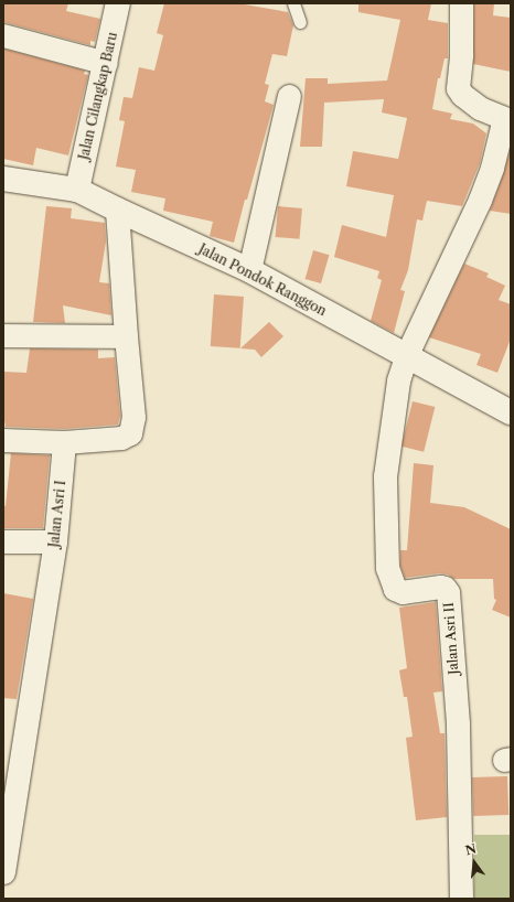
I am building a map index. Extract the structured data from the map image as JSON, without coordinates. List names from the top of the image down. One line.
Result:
{"streets":{"street":["Jalan Cilangkap Baru","Jalan Pondok Ranggon","Jalan Asri I","Jalan Asri II"]},"crossings":[["Jalan Cilangkap Baru","Jalan Pondok Ranggon"],["Jalan Pondok Ranggon","Jalan Asri II"]],"north":"top"}
